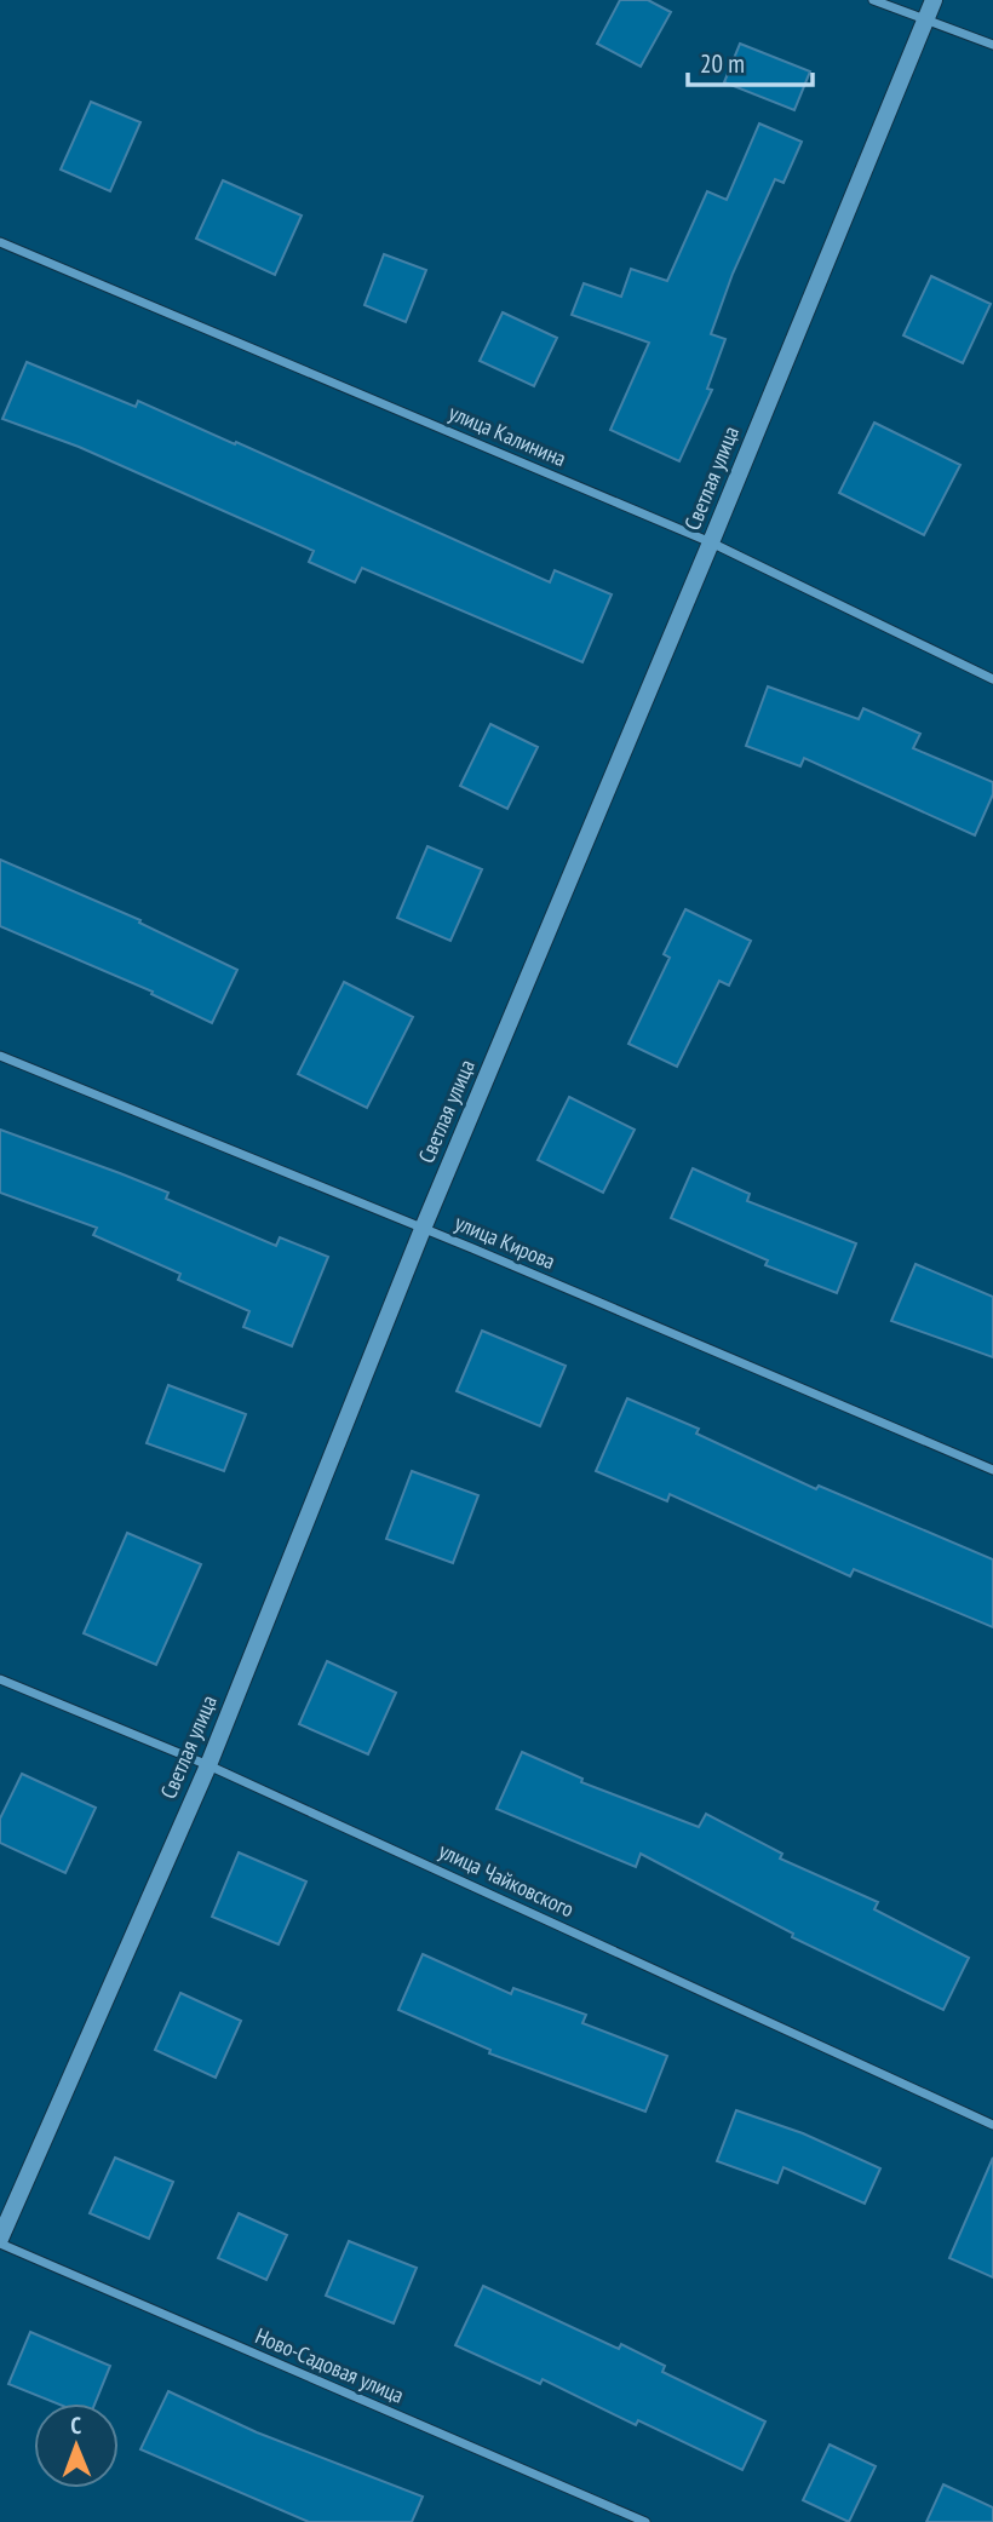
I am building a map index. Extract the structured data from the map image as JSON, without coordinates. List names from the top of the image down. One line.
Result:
{"streets":{"main road":["Светлая улица"],"street":["улица Калинина","улица Кирова","улица Чайковского","Ново-Садовая улица"]},"crossings":[["улица Калинина","Светлая улица"],["Светлая улица","улица Кирова"],["Светлая улица","улица Чайковского"],["Светлая улица","Ново-Садовая улица"]],"scale_bar":"20 m","north":"top"}
